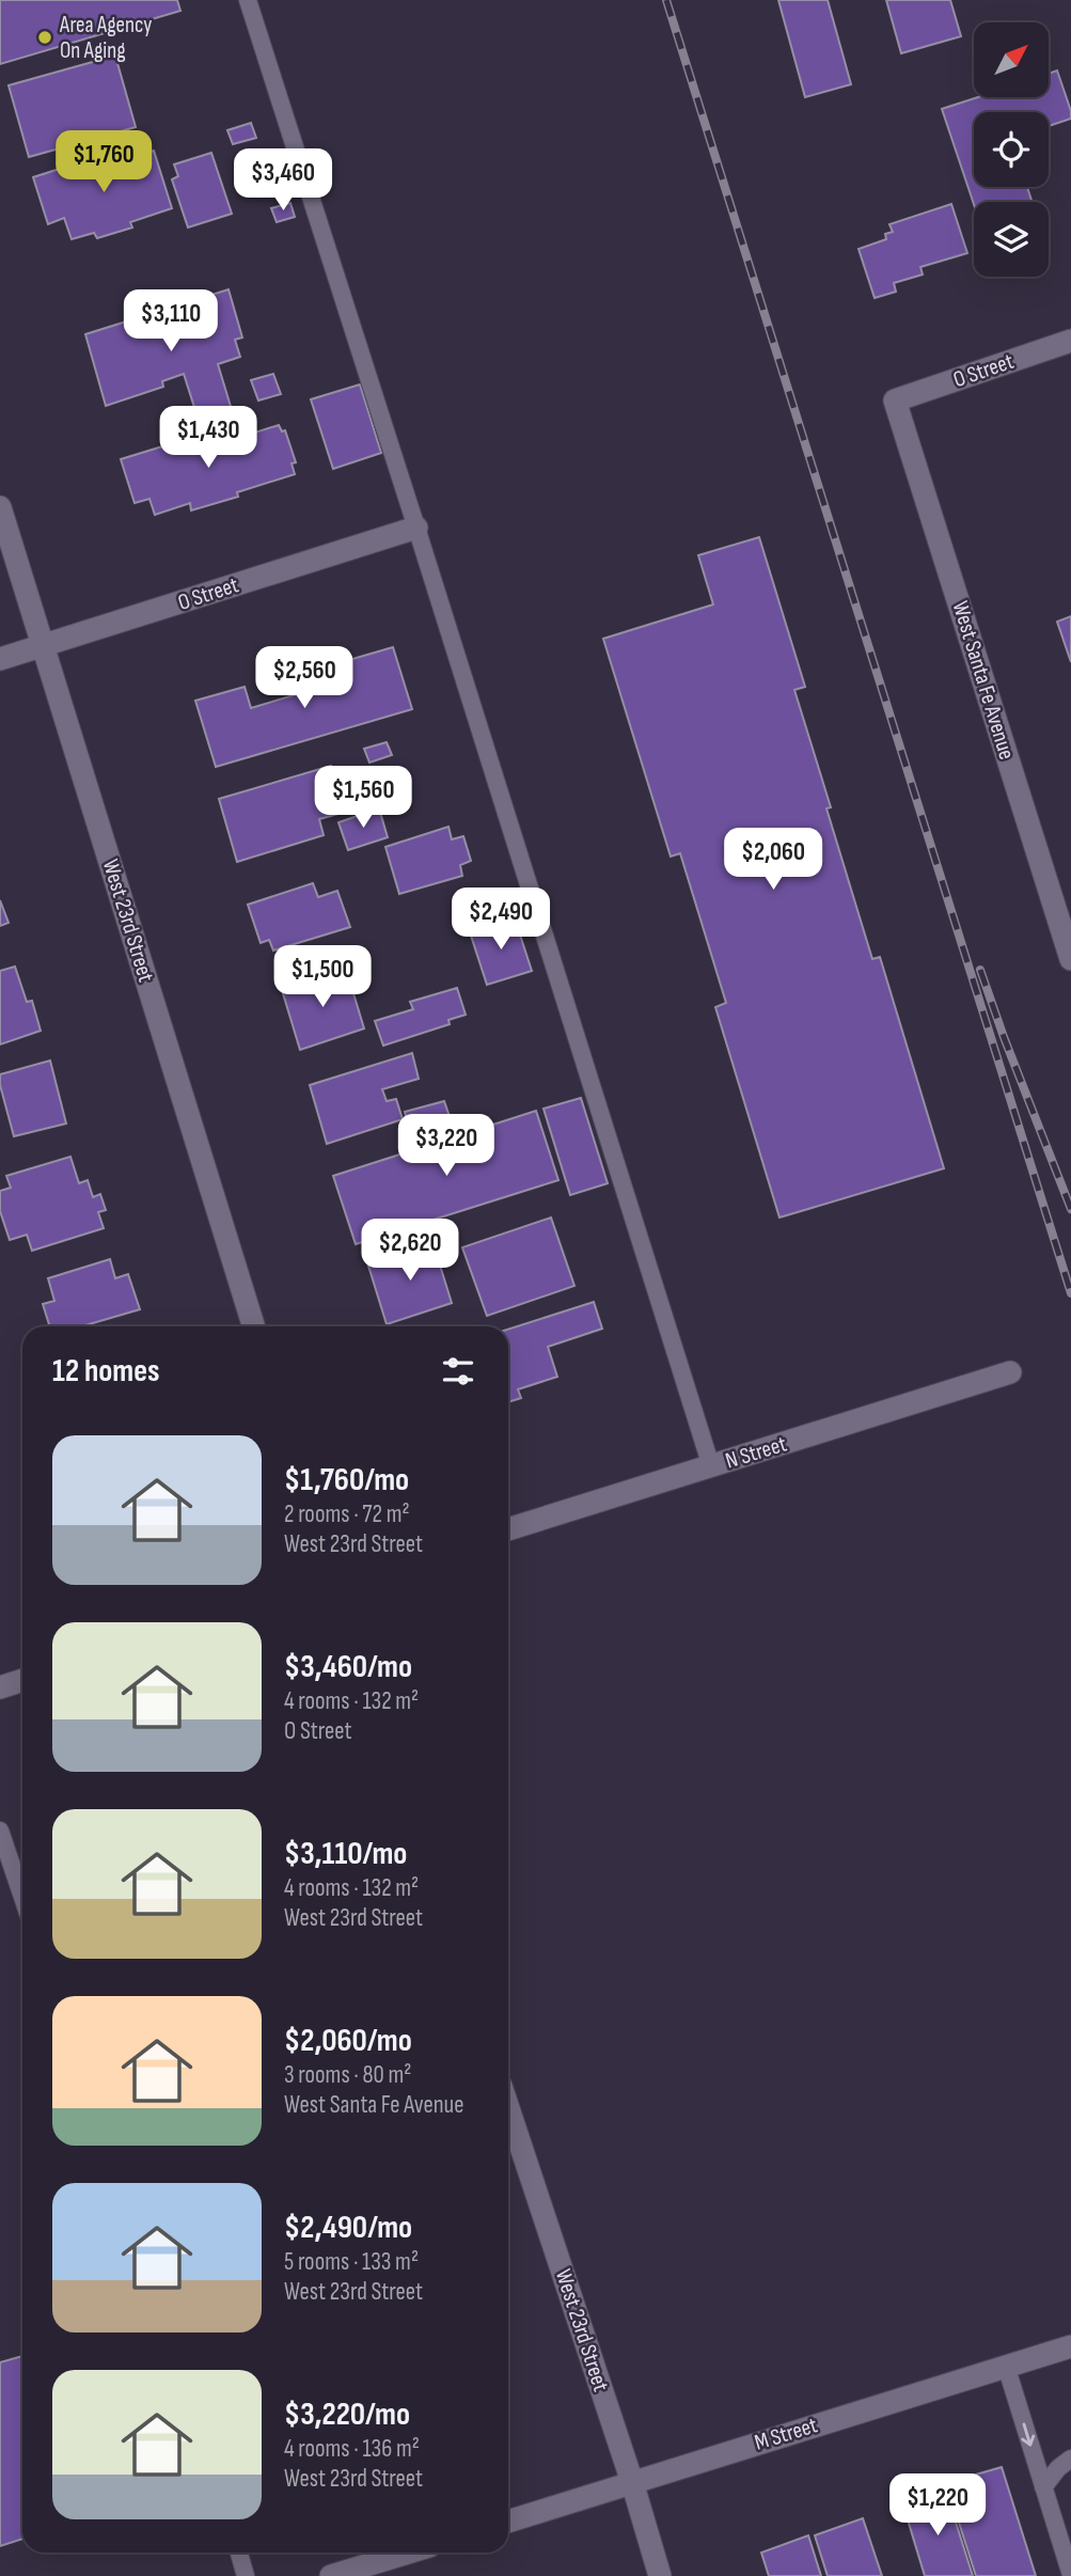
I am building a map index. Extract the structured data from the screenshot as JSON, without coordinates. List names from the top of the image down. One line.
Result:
{"streets":{"street":["O Street","West Santa Fe Avenue","West 23rd Street","N Street","M Street"]},"crossings":[["O Street","West Santa Fe Avenue"],["O Street","West 23rd Street"],["West 23rd Street","M Street"]],"places":["Area Agency On Aging"],"north":"top right","page":{"price":["$1,760","$3,460","$3,110","$1,430","$2,560","$1,560","$2,060","$2,490","$1,500","$3,220","$2,620","$1,220"],"heading":"12 homes","list":[{"name":"$1,760/mo","note":"2 rooms · 72 m² · West 23rd Street"},{"name":"$3,460/mo","note":"4 rooms · 132 m² · O Street"},{"name":"$3,110/mo","note":"4 rooms · 132 m² · West 23rd Street"},{"name":"$2,060/mo","note":"3 rooms · 80 m² · West Santa Fe Avenue"},{"name":"$2,490/mo","note":"5 rooms · 133 m² · West 23rd Street"},{"name":"$3,220/mo","note":"4 rooms · 136 m² · West 23rd Street"}]}}
